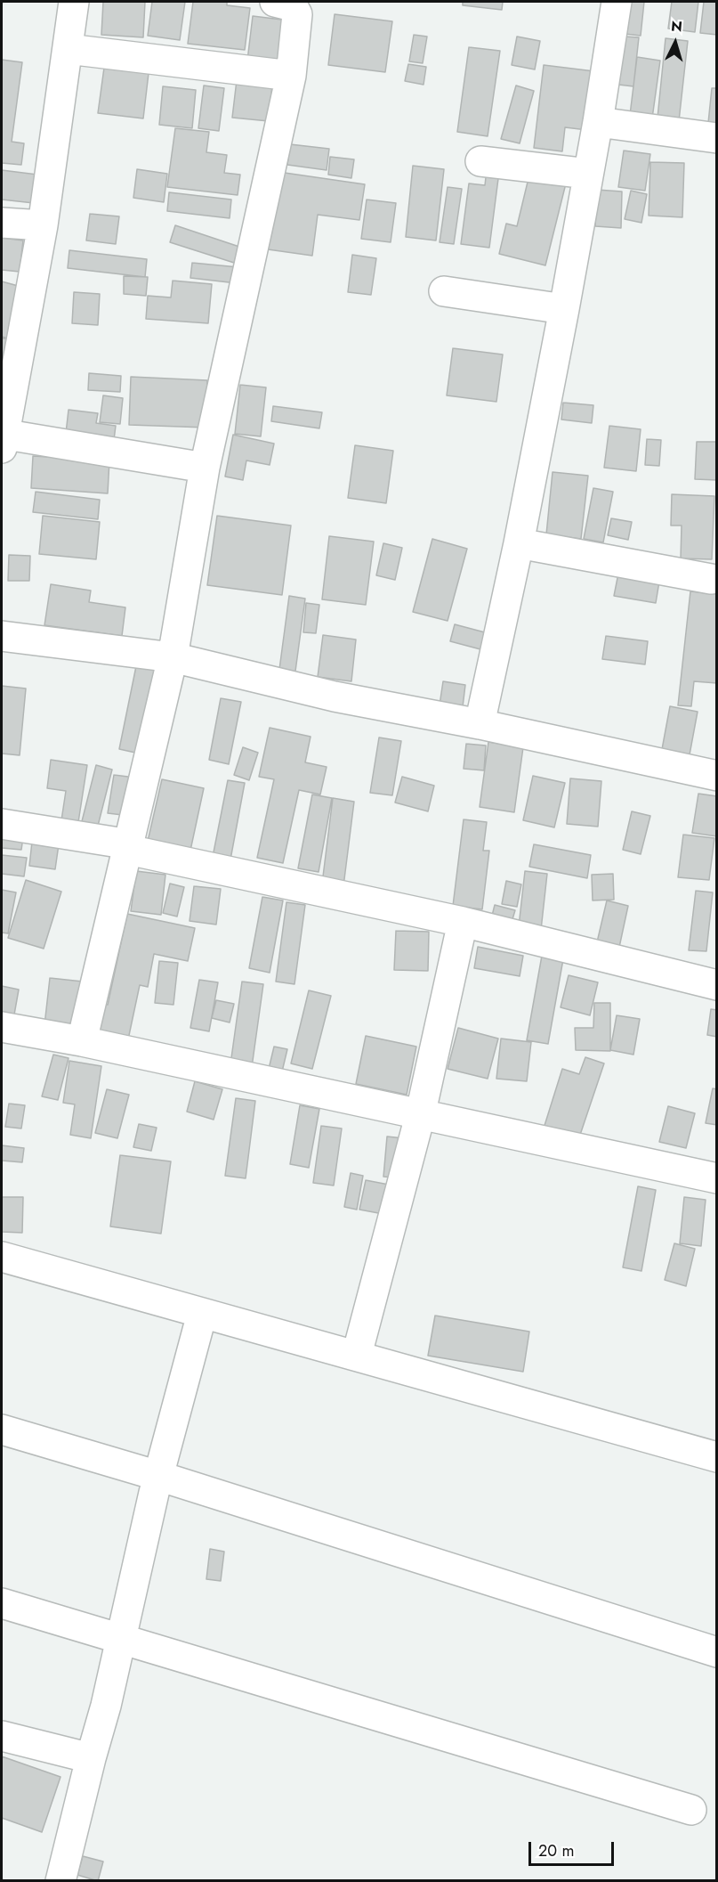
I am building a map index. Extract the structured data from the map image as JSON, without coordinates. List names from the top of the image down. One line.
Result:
{"scale_bar":"20 m","north":"top"}
